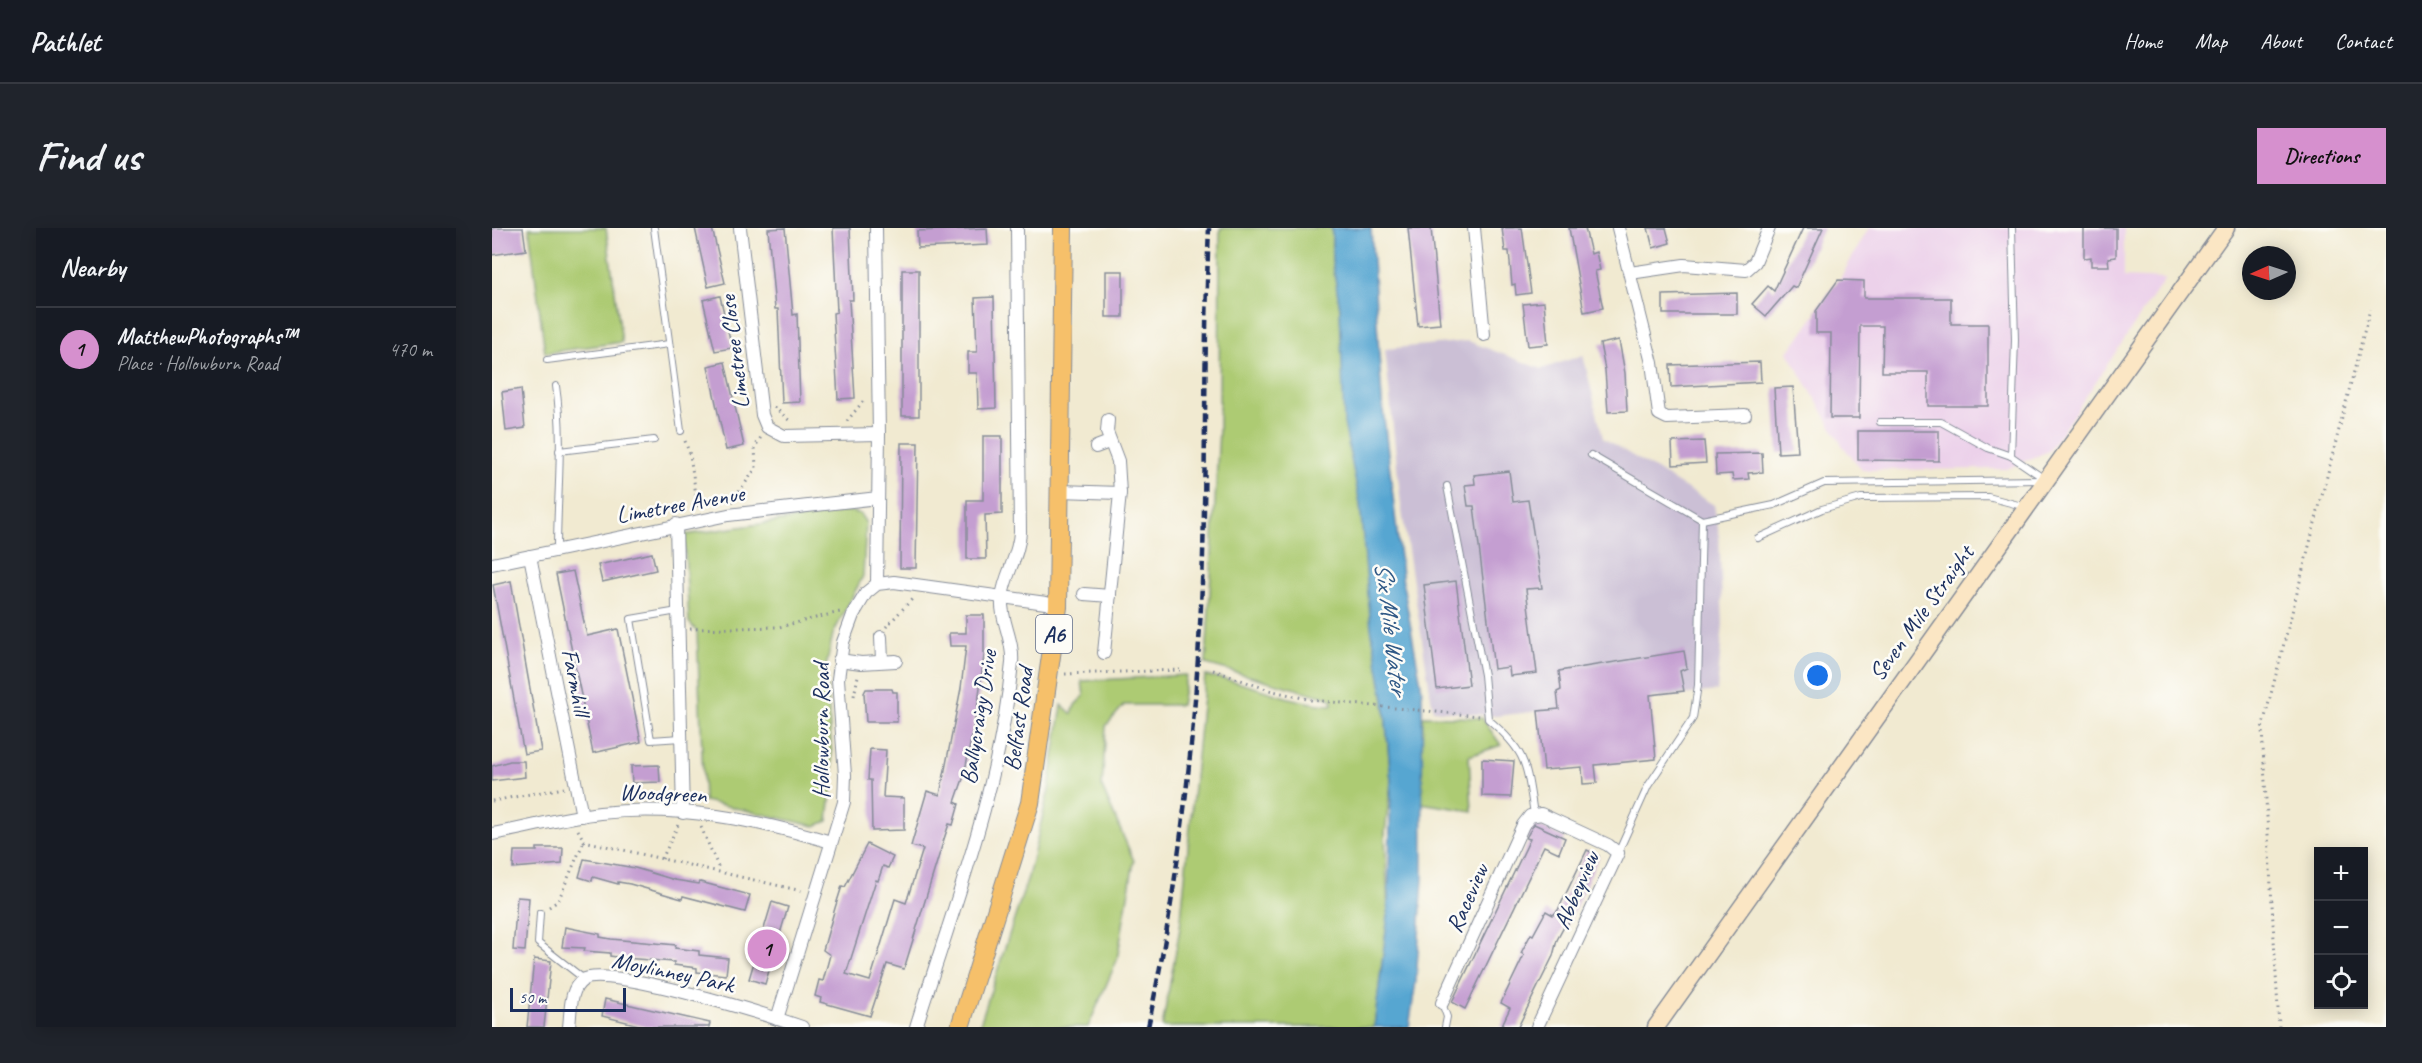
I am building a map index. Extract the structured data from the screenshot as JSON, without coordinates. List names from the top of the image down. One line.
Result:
{"streets":{"main road":["Seven Mile Straight","A6","Belfast Road"],"street":["Limetree Close","Limetree Avenue","Farmhill","Ballycraigy Drive","Hollowburn Road","Woodgreen","Abbeyview","Raceview","Moylinney Park"]},"crossings":[["Limetree Avenue","Farmhill"],["Farmhill","Woodgreen"],["Hollowburn Road","Woodgreen"],["Hollowburn Road","Moylinney Park"],["Abbeyview","Raceview"]],"water":["Six Mile Water"],"scale_bar":"50 m","north":"left","page":{"header":"Pathlet","nav":["Home","Map","About","Contact"],"buttons":"Directions","title":"Find us","heading":"Nearby","list":[{"mark":"1","name":"MatthewPhotographs™","note":"Place · Hollowburn Road","value":"470 m"}],"map_buttons":["+","−"],"pins":"1","scale":"50 m"}}
